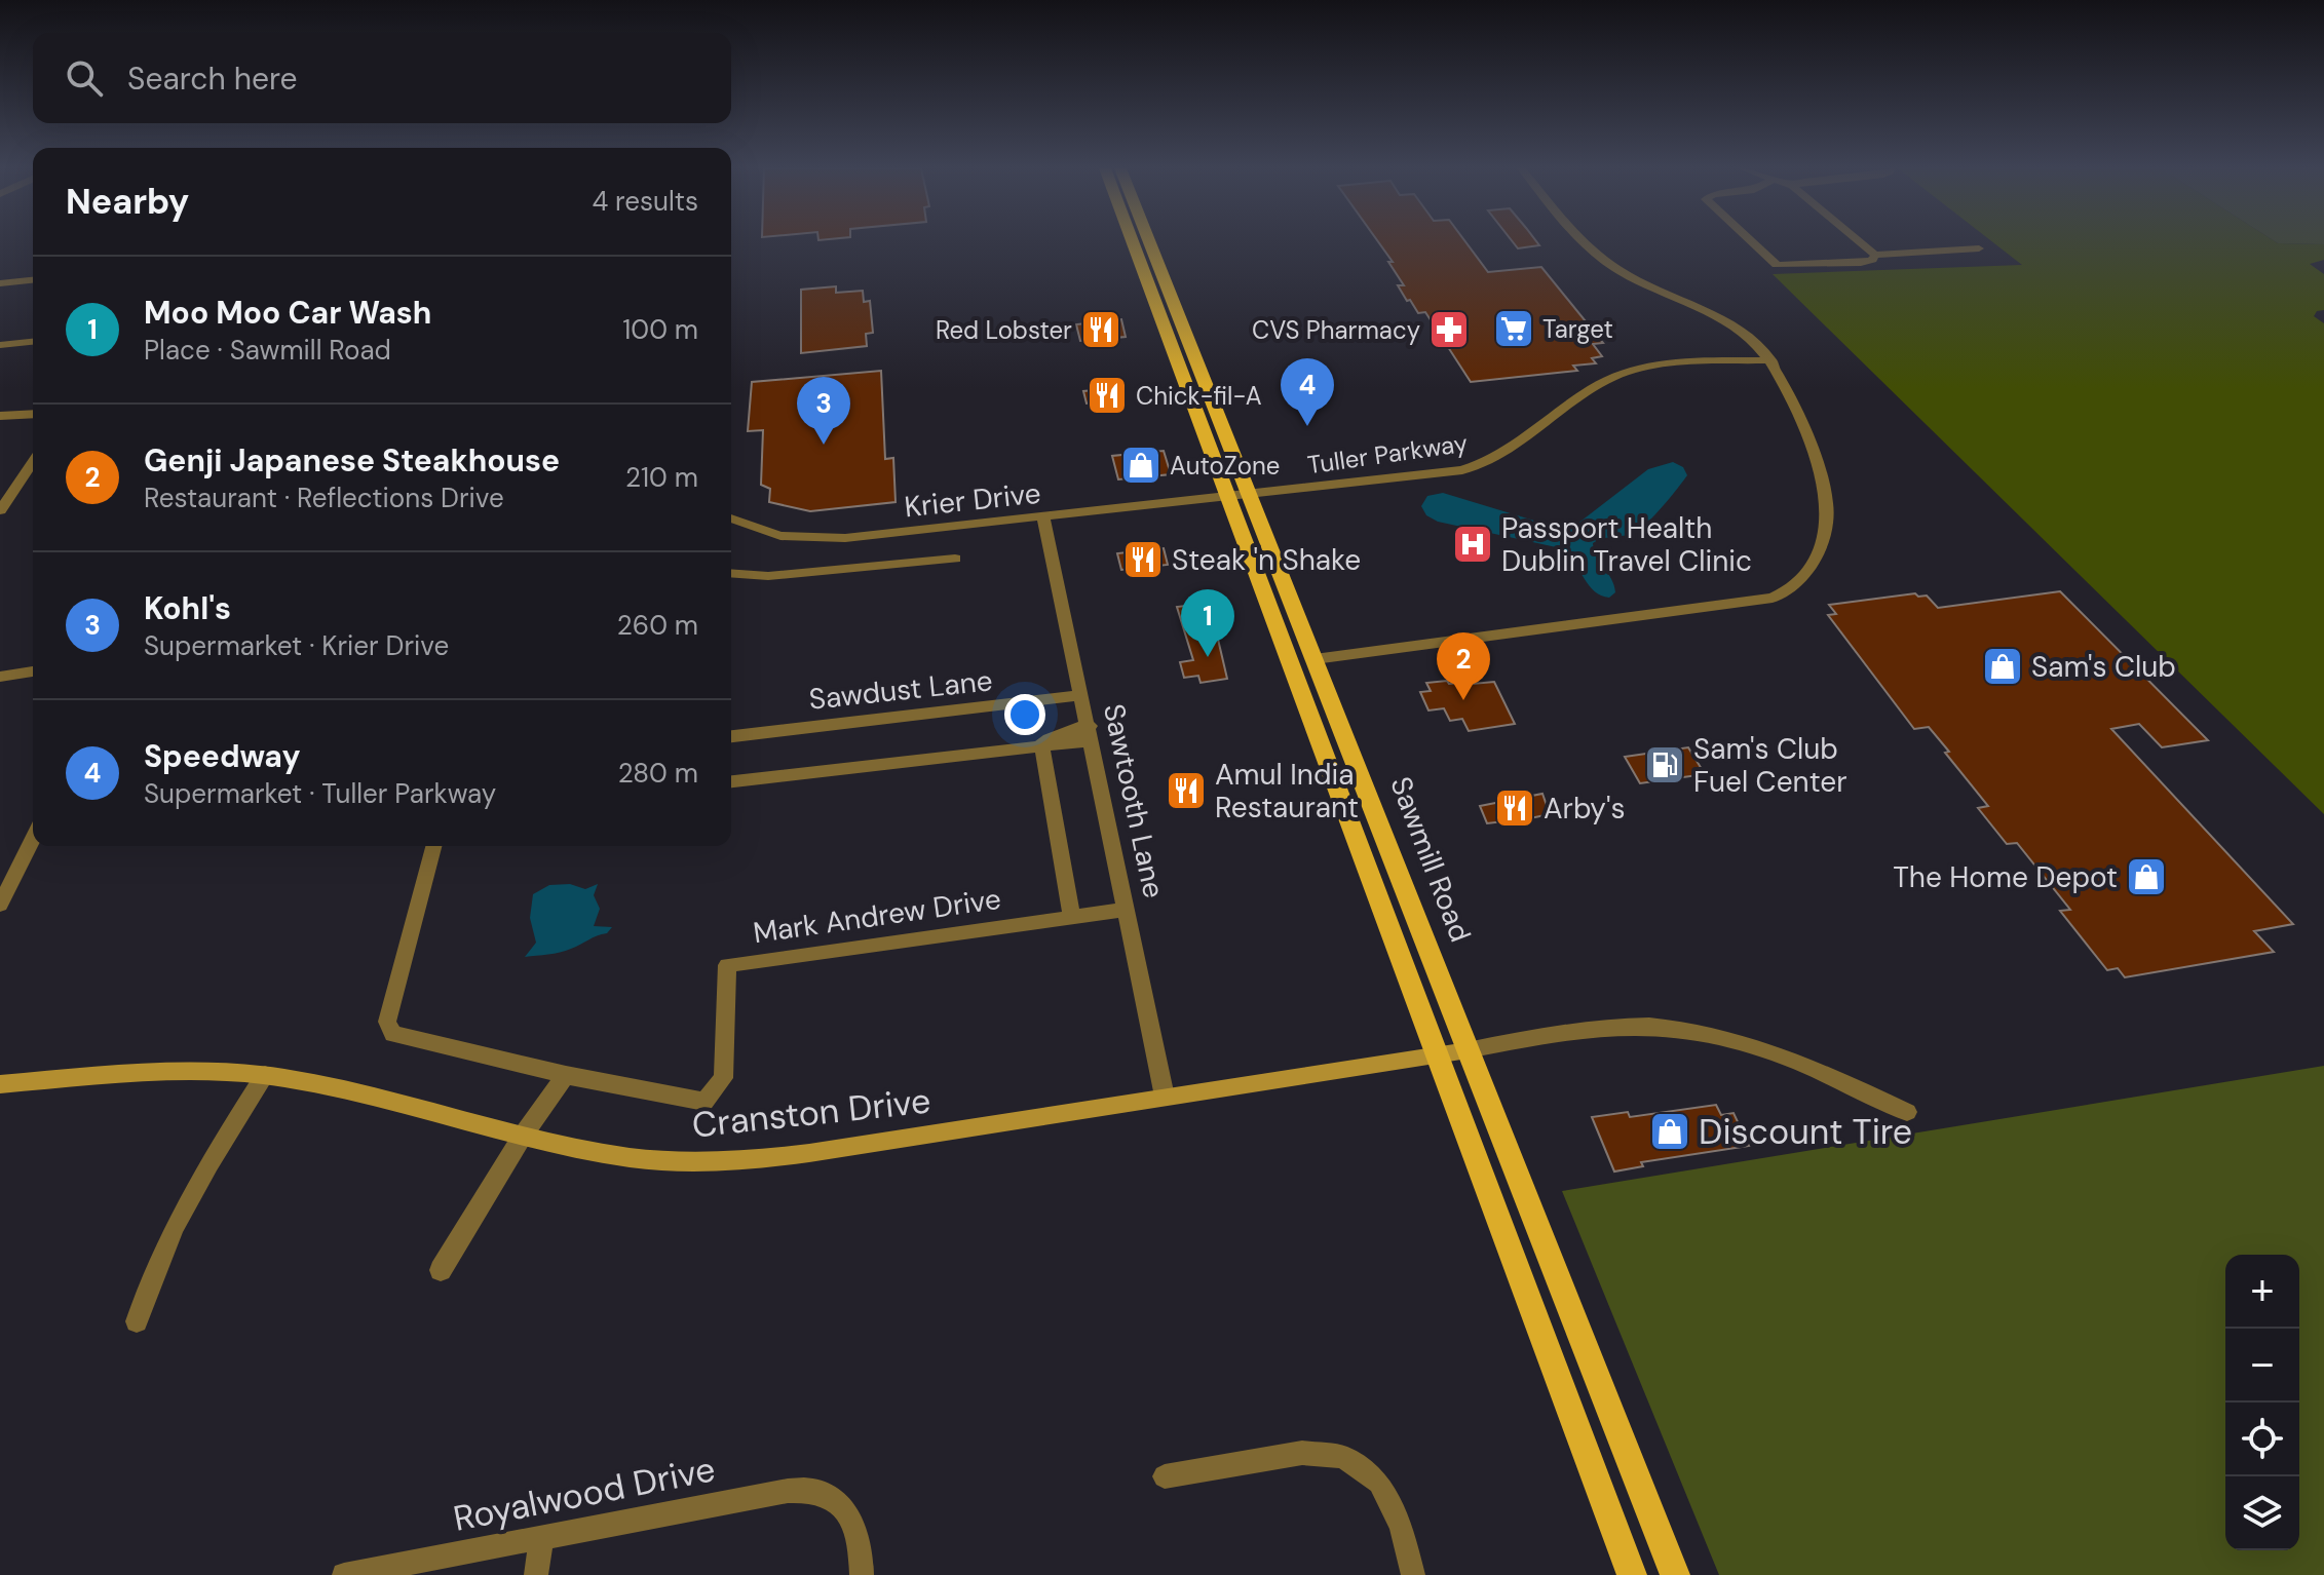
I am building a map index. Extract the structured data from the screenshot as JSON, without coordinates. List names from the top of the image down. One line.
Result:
{"streets":{"main road":["Sawmill Road"],"street":["Tuller Parkway","Krier Drive","Sawdust Lane","Sawtooth Lane","Mark Andrew Drive","Cranston Drive","Royalwood Drive"]},"crossings":[["Tuller Parkway","Krier Drive"],["Tuller Parkway","Sawmill Road"],["Krier Drive","Sawtooth Lane"],["Krier Drive","Sawmill Road"],["Sawdust Lane","Sawtooth Lane"],["Sawtooth Lane","Mark Andrew Drive"],["Sawtooth Lane","Cranston Drive"],["Sawmill Road","Cranston Drive"]],"places":{"supermarket":["Target"],"restaurant":["Red Lobster","Chick-fil-A","Steak 'n Shake","Amul India Restaurant","Arby's"],"pharmacy":["CVS Pharmacy"],"shop":["AutoZone","Sam's Club","The Home Depot","Discount Tire"],"hospital":["Passport Health Dublin Travel Clinic"],"fuel station":["Sam's Club Fuel Center"]},"page":{"search":"Search here","heading":["Nearby","4 results"],"list":[{"mark":"1","name":"Moo Moo Car Wash","note":"Place · Sawmill Road","value":"100 m"},{"mark":"2","name":"Genji Japanese Steakhouse","note":"Restaurant · Reflections Drive","value":"210 m"},{"mark":"3","name":"Kohl's","note":"Supermarket · Krier Drive","value":"260 m"},{"mark":"4","name":"Speedway","note":"Supermarket · Tuller Parkway","value":"280 m"}],"pins":["4","3","1","2"],"map_buttons":["+","−"]}}
